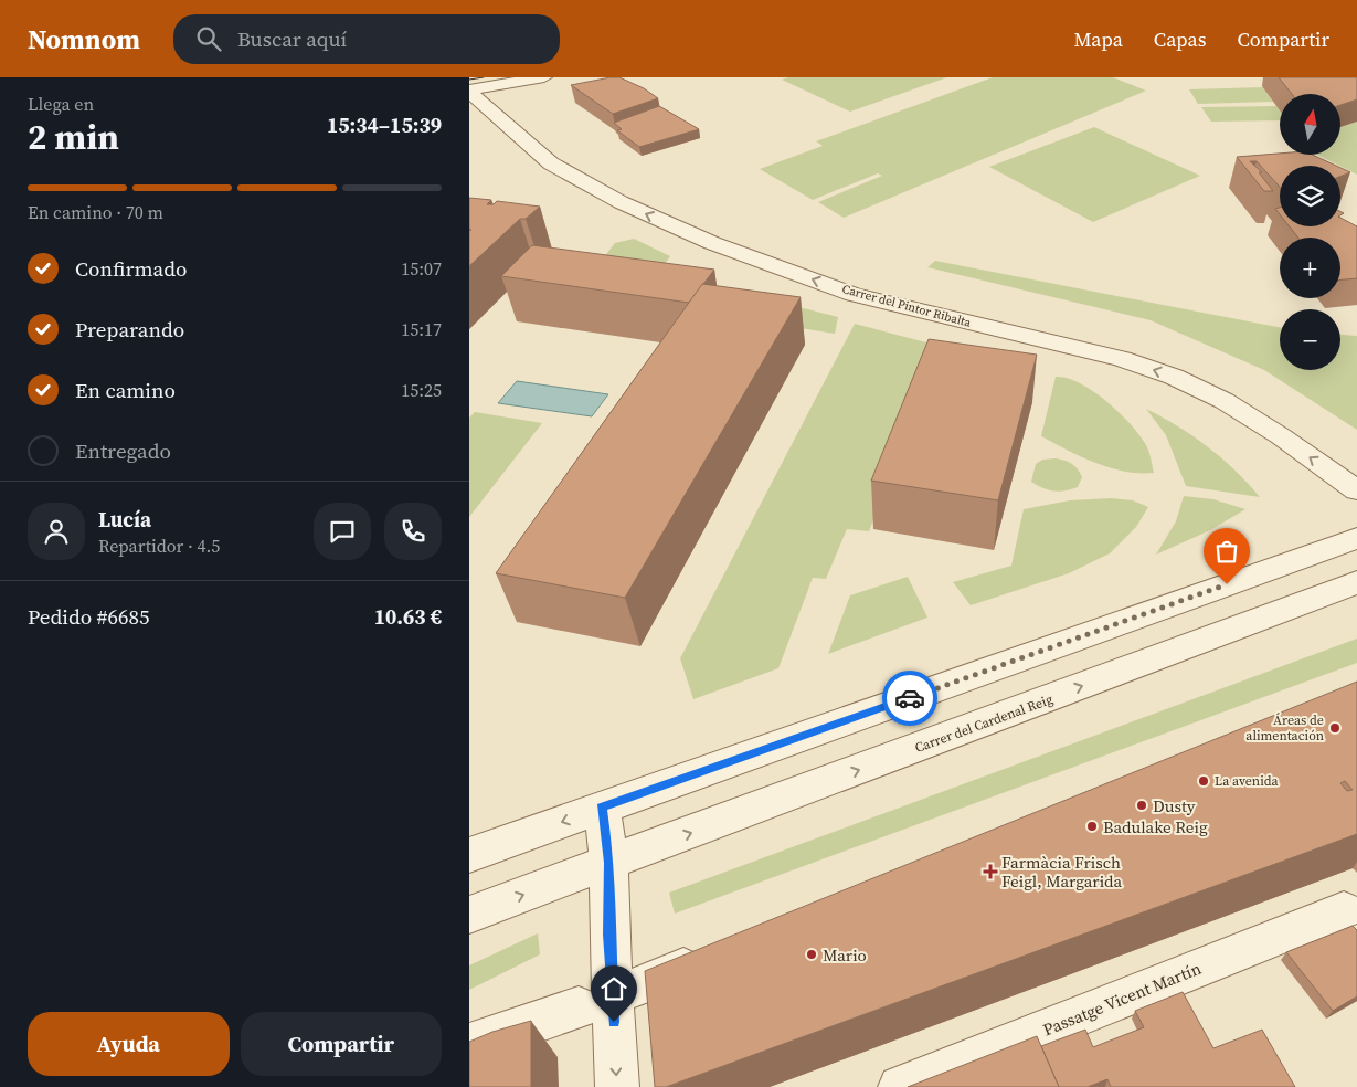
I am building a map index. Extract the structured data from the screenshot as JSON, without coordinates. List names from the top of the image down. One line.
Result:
{"streets":{"street":["Carrer del Pintor Ribalta","Carrer del Cardenal Reig","Passatge Vicent Martín"]},"one_way":["Carrer del Pintor Ribalta"],"places":{"other":["Áreas de alimentación","La avenida","Dusty","Badulake Reig","Mario"],"health":["Farmàcia Frisch Feigl, Margarida"]},"north":"top","page":{"header":"Nomnom","search":"Buscar aquí","nav":["Mapa","Capas","Compartir"],"heading":["2 min","Llega en","15:34–15:39"],"panel":["Lucía","Repartidor · 4.5","Pedido #6685","10.63 €"],"map_buttons":["+","−"],"bar":"En camino · 70 m","list":[["Confirmado","15:07"],["Preparando","15:17"],["En camino","15:25"],"Entregado"],"buttons":["Ayuda","Compartir"]}}
